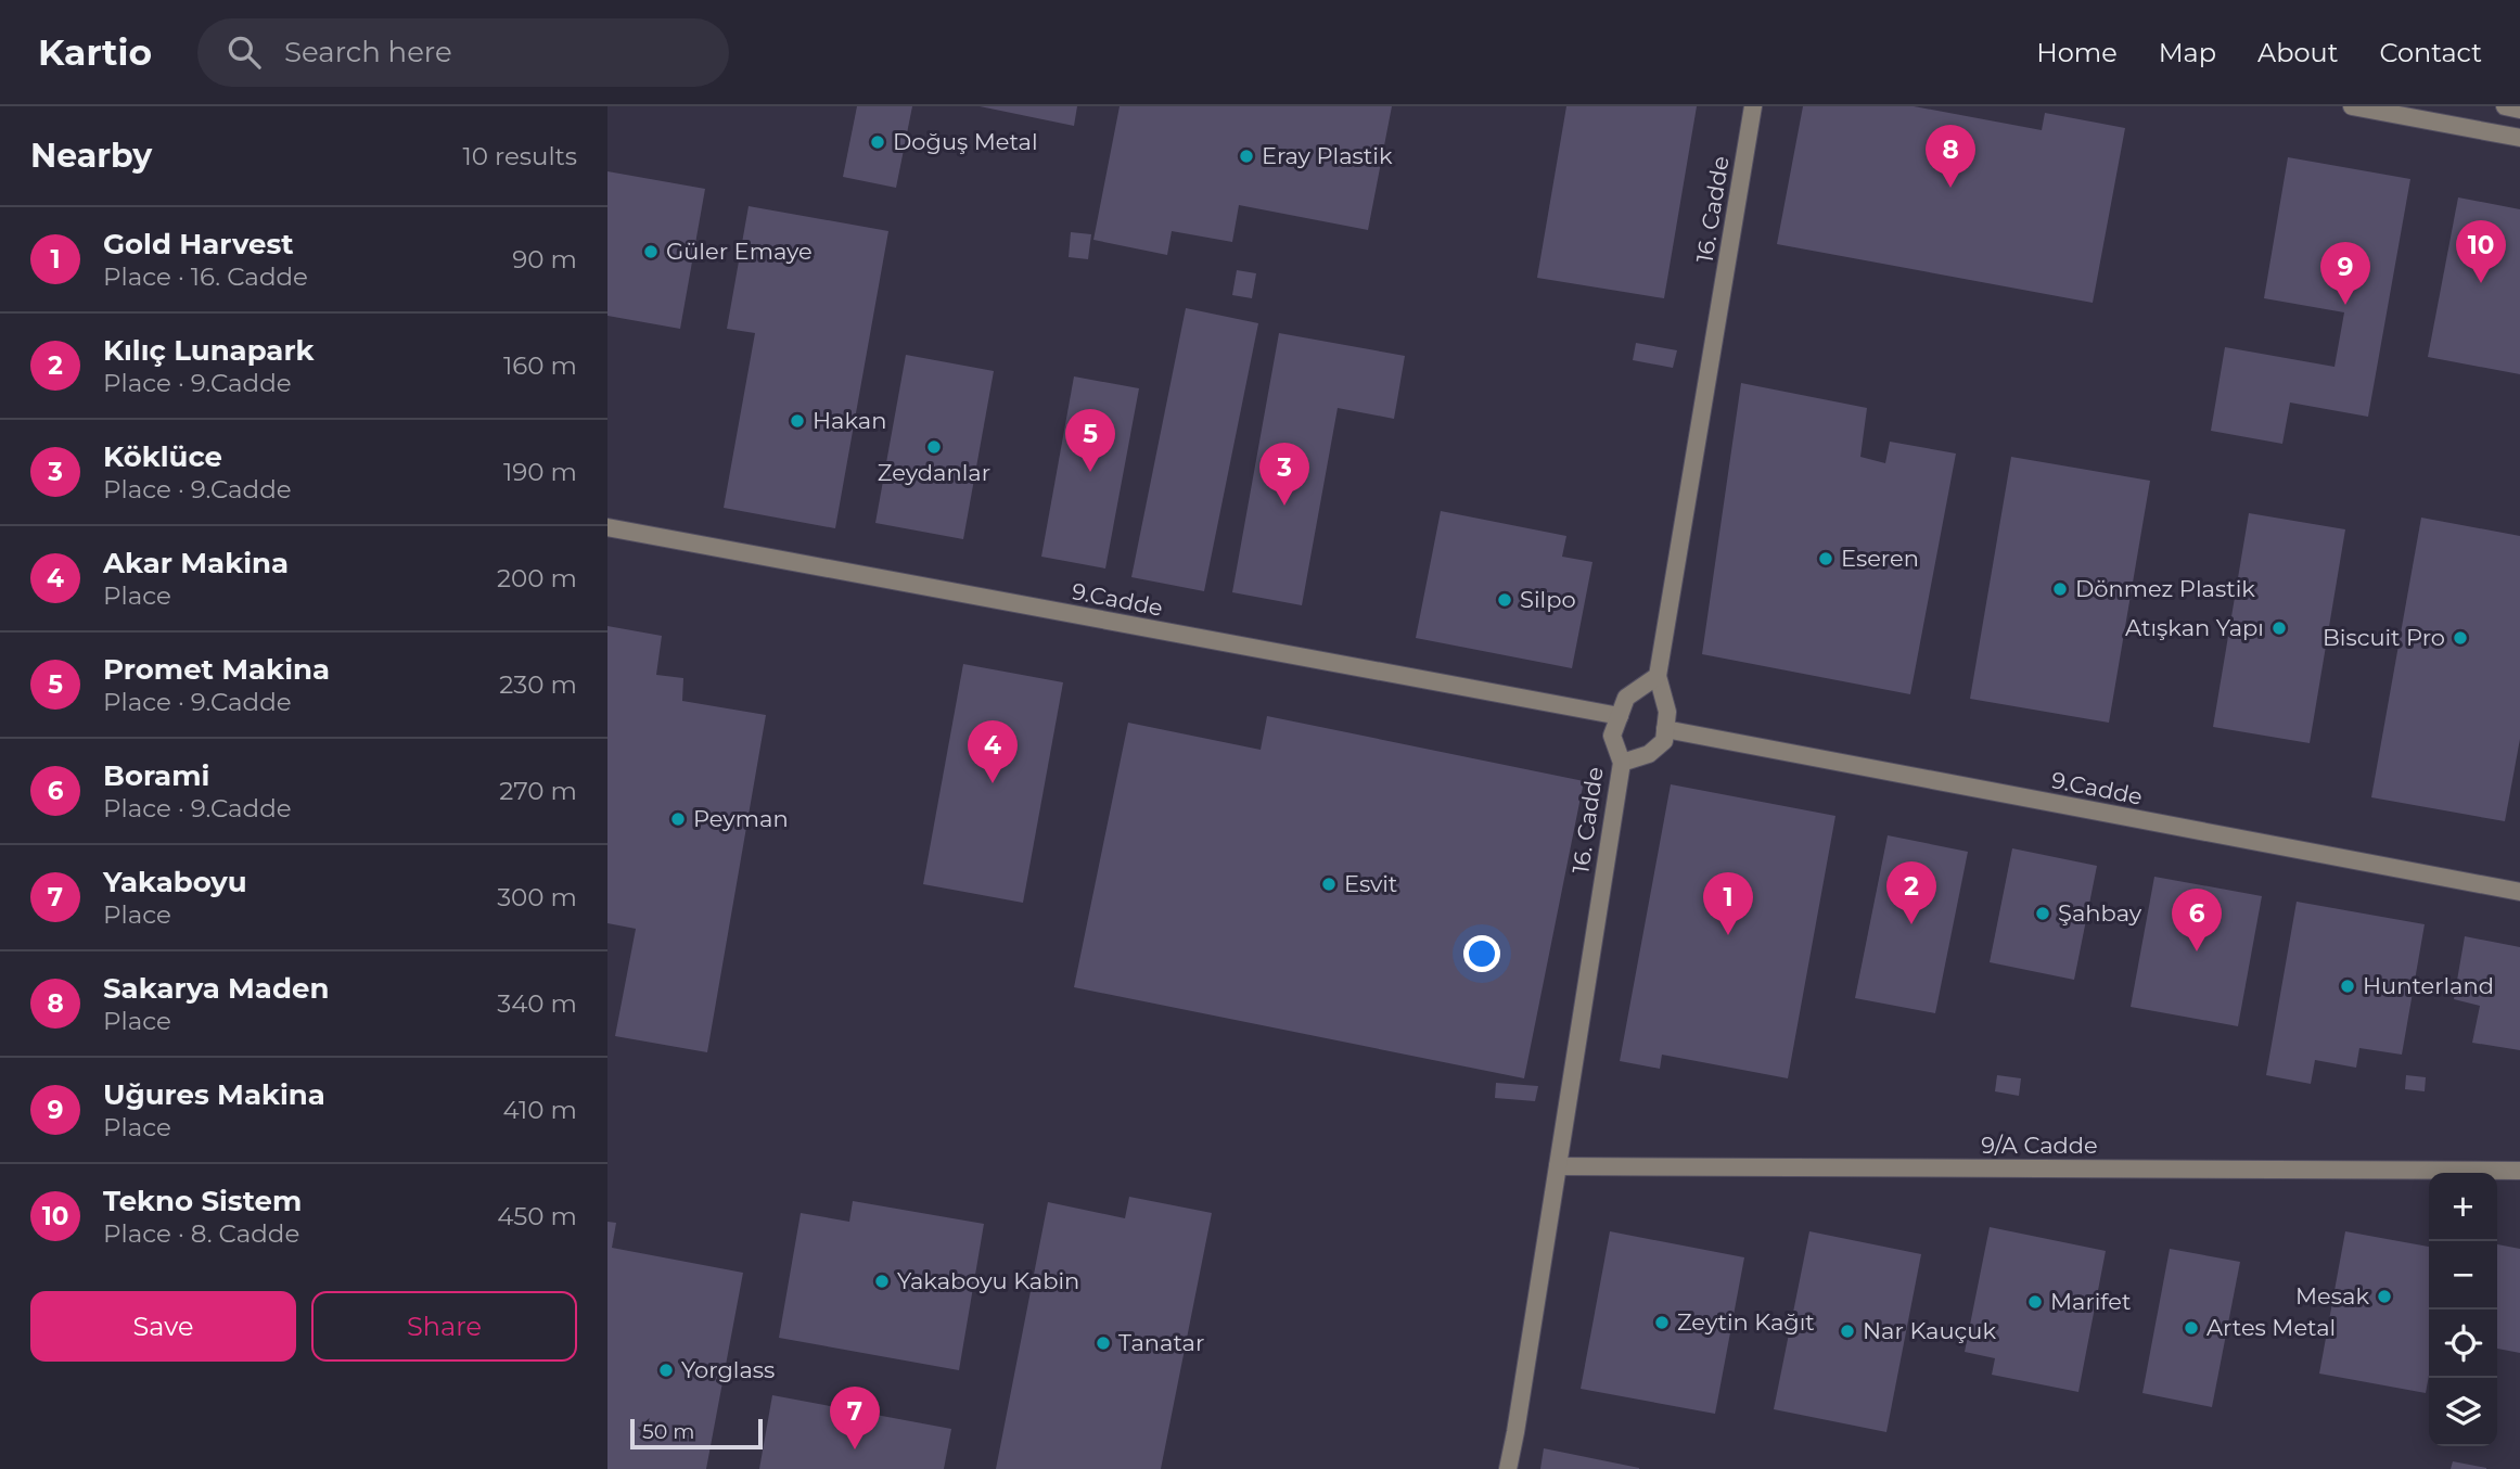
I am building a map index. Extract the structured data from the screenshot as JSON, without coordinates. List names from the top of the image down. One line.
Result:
{"streets":{"street":["16. Cadde","9.Cadde","9/A Cadde"]},"crossings":[["16. Cadde","9.Cadde"],["16. Cadde","9/A Cadde"]],"places":["Doğuş Metal","Eray Plastik","Güler Emaye","Hakan","Zeydanlar","Eseren","Dönmez Plastik","Silpo","Atışkan Yapı","Biscuit Pro","Peyman","Esvit","Şahbay","Hunterland","Yakaboyu Kabin","Mesak","Marifet","Zeytin Kağıt","Artes Metal","Nar Kauçuk","Tanatar","Yorglass"],"scale_bar":"50 m","page":{"header":"Kartio","search":"Search here","nav":["Home","Map","About","Contact"],"heading":["Nearby","10 results"],"pins":["8","10","9","5","3","4","2","1","6","7"],"list":[{"mark":"1","name":"Gold Harvest","note":"Place · 16. Cadde","value":"90 m"},{"mark":"2","name":"Kılıç Lunapark","note":"Place · 9.Cadde","value":"160 m"},{"mark":"3","name":"Köklüce","note":"Place · 9.Cadde","value":"190 m"},{"mark":"4","name":"Akar Makina","note":"Place","value":"200 m"},{"mark":"5","name":"Promet Makina","note":"Place · 9.Cadde","value":"230 m"},{"mark":"6","name":"Borami","note":"Place · 9.Cadde","value":"270 m"},{"mark":"7","name":"Yakaboyu","note":"Place","value":"300 m"},{"mark":"8","name":"Sakarya Maden","note":"Place","value":"340 m"},{"mark":"9","name":"Uğures Makina","note":"Place","value":"410 m"},{"mark":"10","name":"Tekno Sistem","note":"Place · 8. Cadde","value":"450 m"}],"map_buttons":["+","−"],"buttons":["Save","Share"],"scale":"50 m"}}
